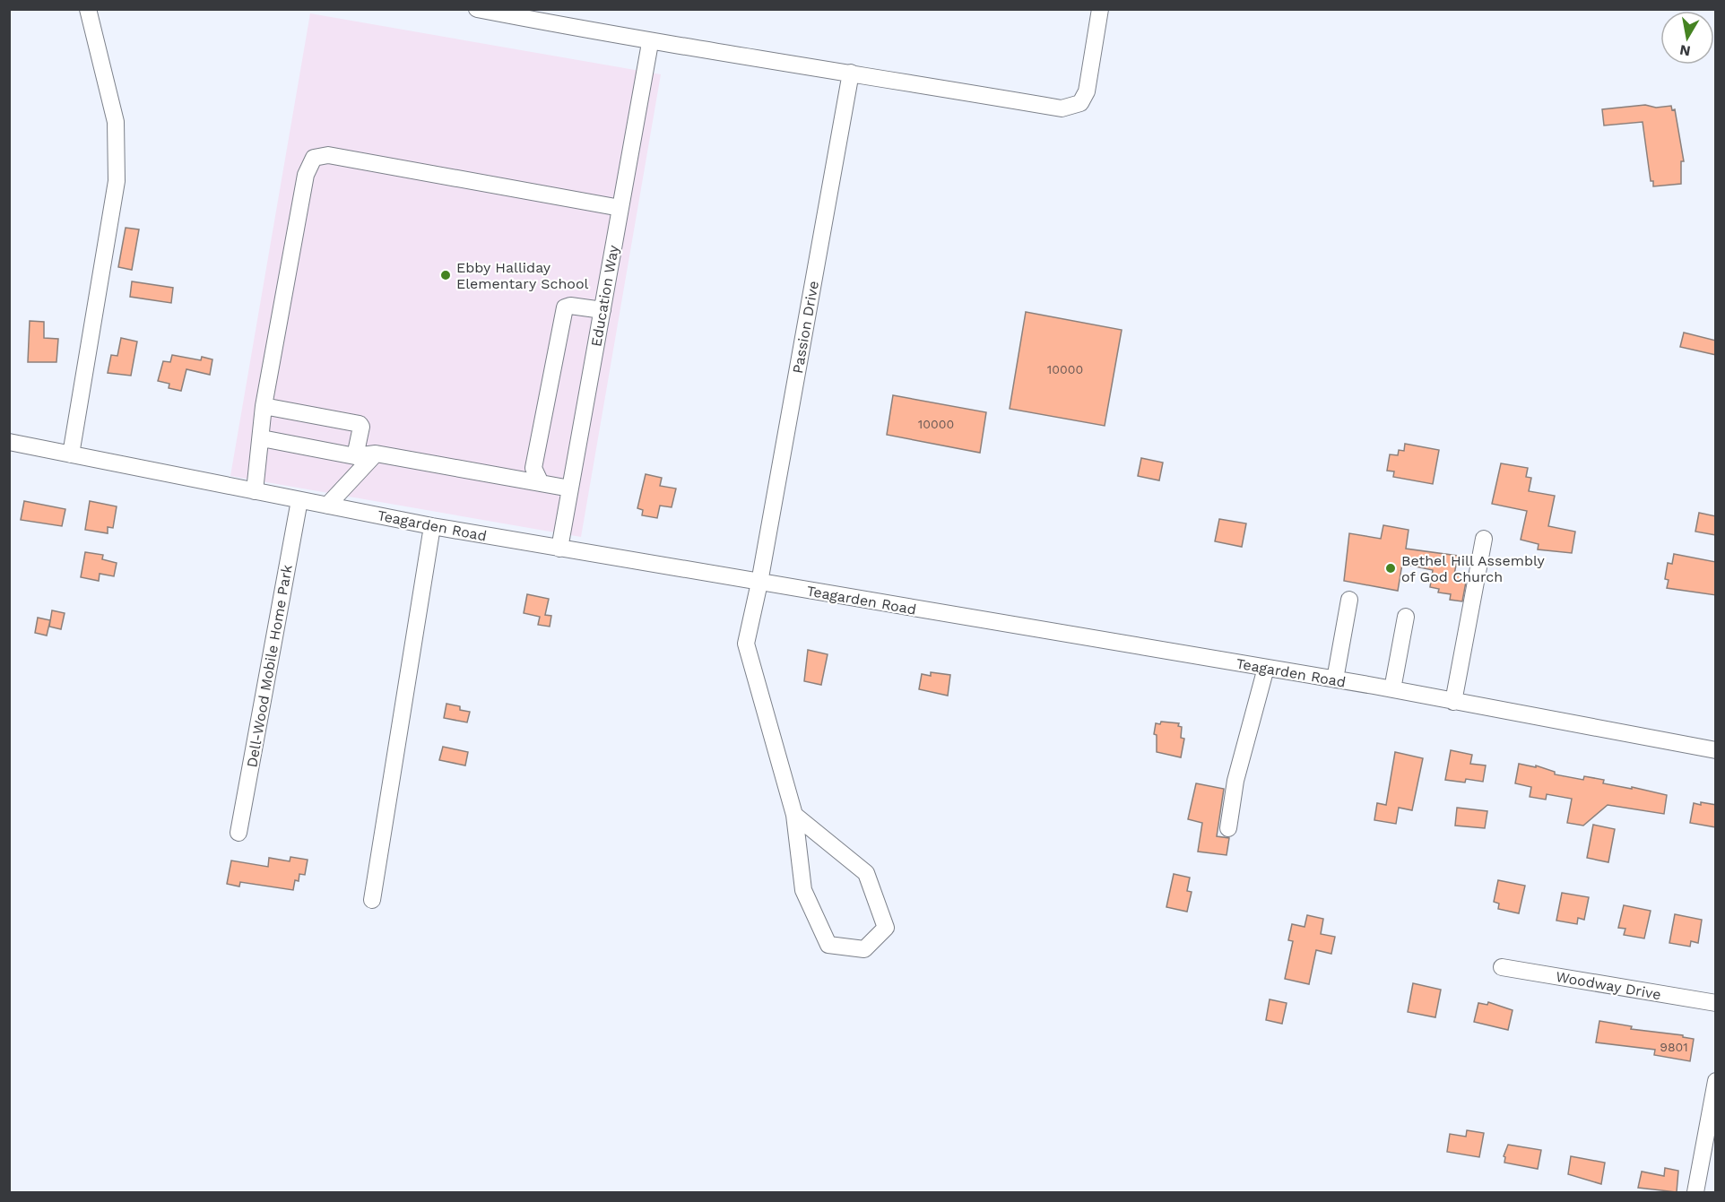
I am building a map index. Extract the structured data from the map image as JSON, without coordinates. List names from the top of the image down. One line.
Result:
{"streets":{"street":["Education Way","Passion Drive","Teagarden Road","Dell-Wood Mobile Home Park","Woodway Drive"]},"crossings":[["Education Way","Teagarden Road"],["Passion Drive","Teagarden Road"],["Teagarden Road","Dell-Wood Mobile Home Park"]],"places":["Ebby Halliday Elementary School","Bethel Hill Assembly of God Church"],"house_numbers":["10000","10000","9801"],"north":"bottom"}
